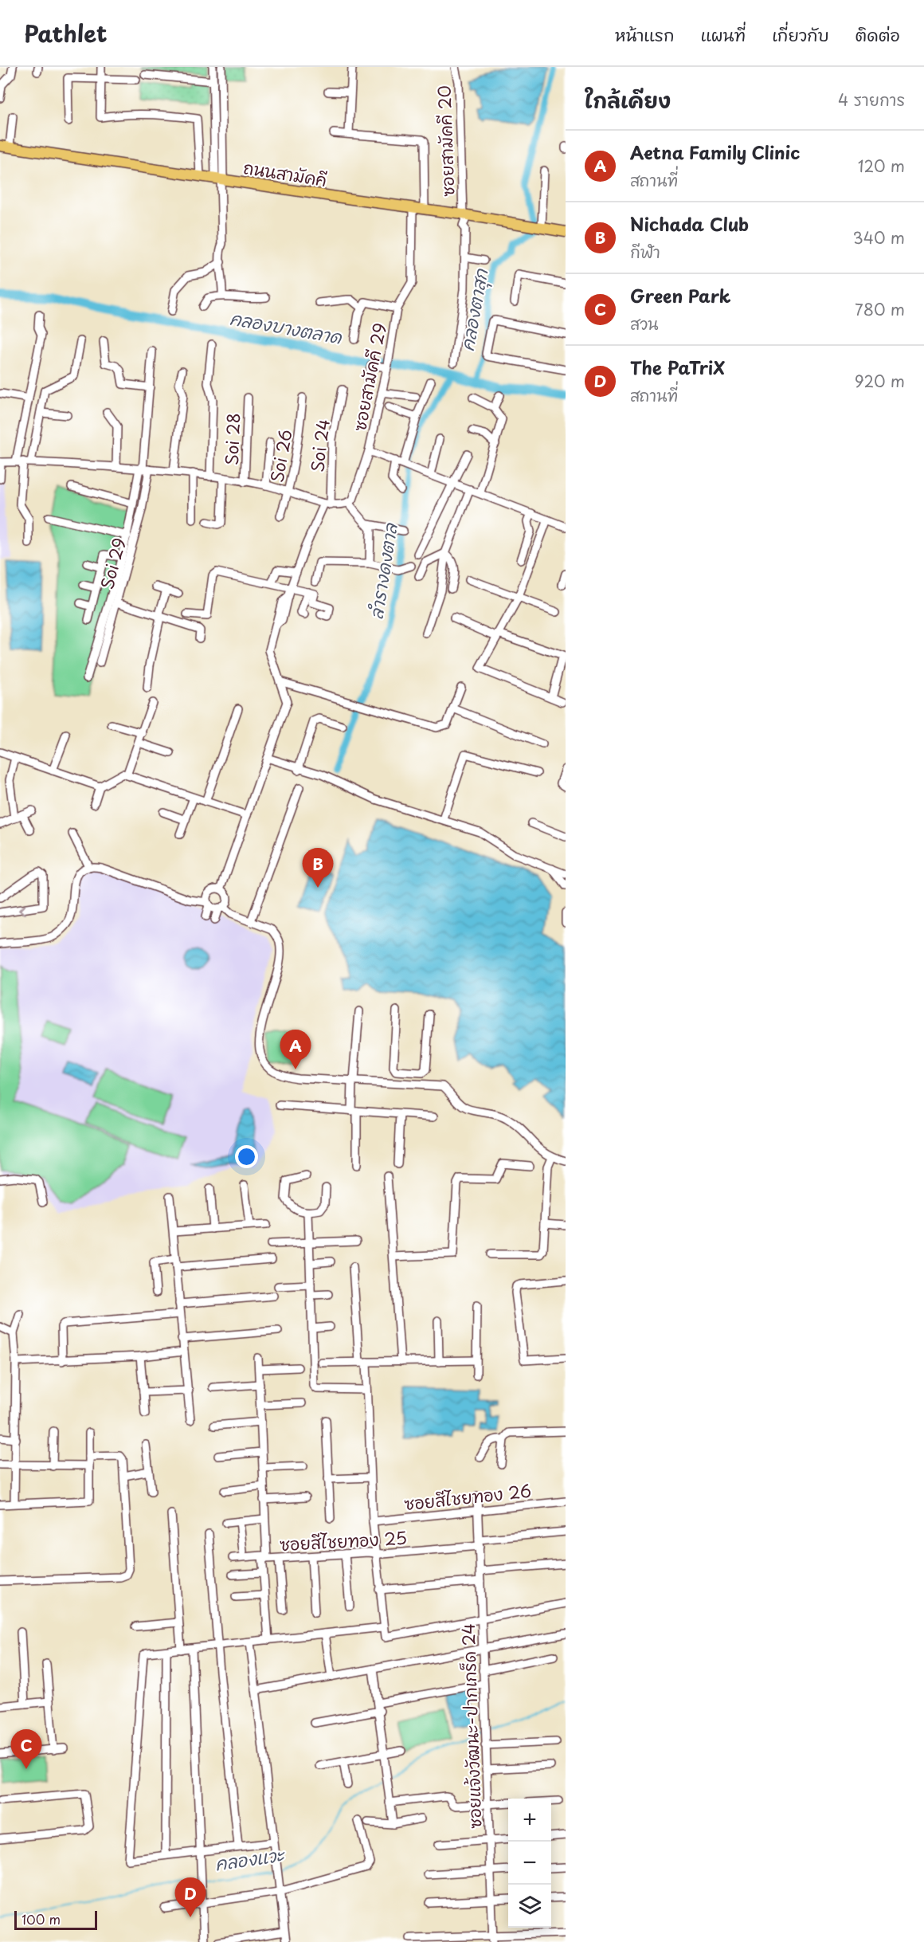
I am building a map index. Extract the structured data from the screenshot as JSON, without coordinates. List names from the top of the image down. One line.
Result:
{"streets":{"main road":["ถนนสามัคคี"],"street":["ซอยสามัคคี 20","ซอยสามัคคี 29","Soi 28","Soi 24","Soi 26","Soi 29","ซอยสีไชยทอง 26","ซอยสีไชยทอง 25","ซอยแจ้งวัฒนะ-ปากเกร็ด 24"]},"crossings":[["ซอยสามัคคี 20","ถนนสามัคคี"],["ซอยสีไชยทอง 26","ซอยแจ้งวัฒนะ-ปากเกร็ด 24"],["ซอยสีไชยทอง 25","ซอยแจ้งวัฒนะ-ปากเกร็ด 24"]],"water":["คลองตาสุก","คลองบางตลาด","ลำรางดงตาล","คลองแวะ"],"scale_bar":"100 m","page":{"header":"Pathlet","nav":["หน้าแรก","แผนที่","เกี่ยวกับ","ติดต่อ"],"heading":["ใกล้เคียง","4 รายการ"],"list":[{"mark":"A","name":"Aetna Family Clinic","note":"สถานที่","value":"120 m"},{"mark":"B","name":"Nichada Club","note":"กีฬา","value":"340 m"},{"mark":"C","name":"Green Park","note":"สวน","value":"780 m"},{"mark":"D","name":"The PaTriX","note":"สถานที่","value":"920 m"}],"pins":["B","A","C","D"],"map_buttons":["+","−"],"scale":"100 m"}}
